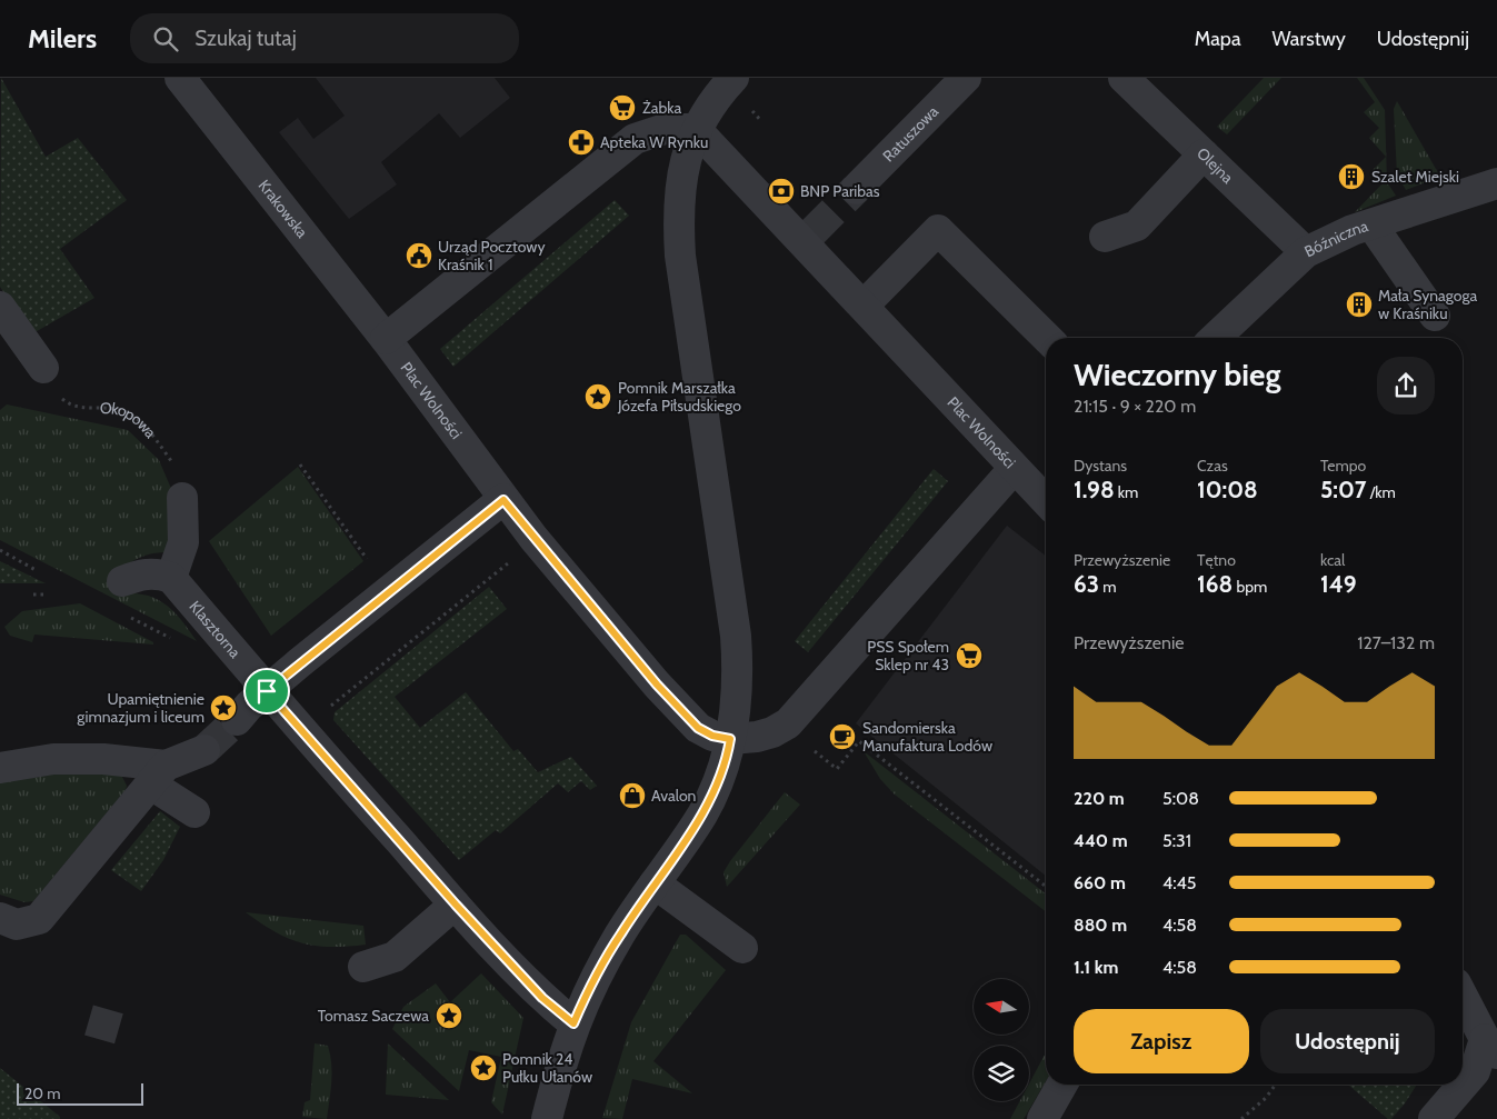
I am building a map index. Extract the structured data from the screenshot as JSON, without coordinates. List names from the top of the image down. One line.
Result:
{"streets":{"street":["Ratuszowa","Olejna","Krakowska","Bóźniczna","Plac Wolności","Klasztorna"],"path":["Okopowa"]},"crossings":[["Olejna","Bóźniczna"],["Krakowska","Plac Wolności"]],"places":{"supermarket":["Żabka","PSS Społem Sklep nr 43"],"pharmacy":["Apteka W Rynku"],"building":["Szalet Miejski","Mała Synagoga w Kraśniku"],"bank":["BNP Paribas"],"public building":["Urząd Pocztowy Kraśnik 1"],"place":["Pomnik Marszałka Józefa Piłsudskiego","Upamiętnienie gimnazjum i liceum","Tomasz Saczewa","Pomnik 24 Pułku Ułanów"],"cafe":["Sandomierska Manufaktura Lodów"],"shop":["Avalon"]},"scale_bar":"20 m","north":"left","page":{"header":"Milers","search":"Szukaj tutaj","nav":["Mapa","Warstwy","Udostępnij"],"heading":["Wieczorny bieg","21:15 · 9 × 220 m"],"stats":[["Dystans","1.98 km"],["Czas","10:08"],["Tempo","5:07 /km"],["Przewyższenie","63 m"],["Tętno","168 bpm"],["kcal","149"]],"chart":["Przewyższenie","127–132 m"],"list":[{"name":"220 m","note":"5:08"},{"name":"440 m","note":"5:31"},{"name":"660 m","note":"4:45"},{"name":"880 m","note":"4:58"},{"name":"1.1 km","note":"4:58"}],"buttons":["Zapisz","Udostępnij"],"scale":"20 m"}}
